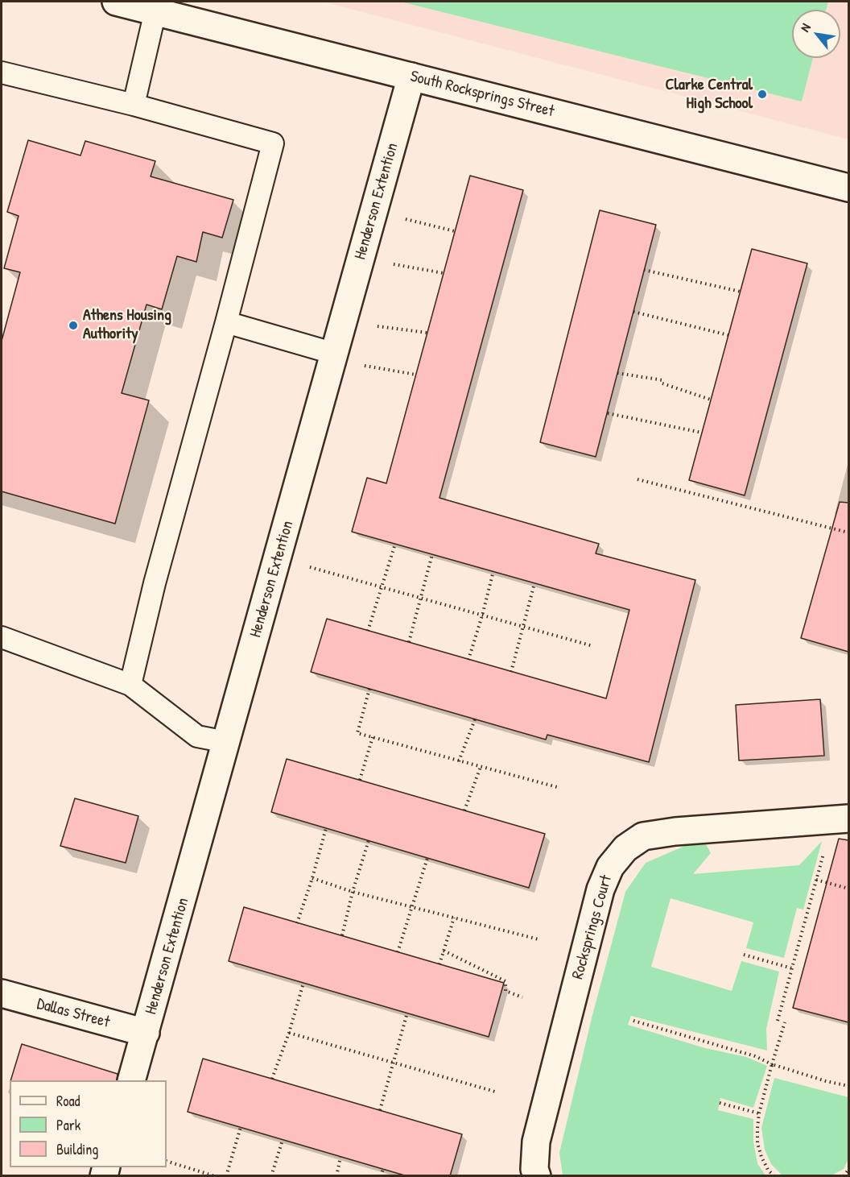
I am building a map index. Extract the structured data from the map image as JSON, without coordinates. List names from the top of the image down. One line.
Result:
{"streets":{"street":["South Rocksprings Street","Henderson Extention","Rocksprings Court","Dallas Street"]},"crossings":[["South Rocksprings Street","Henderson Extention"],["Henderson Extention","Dallas Street"]],"places":["Clarke Central High School","Athens Housing Authority"],"legend":["Road","Park","Building"],"north":"top left"}
